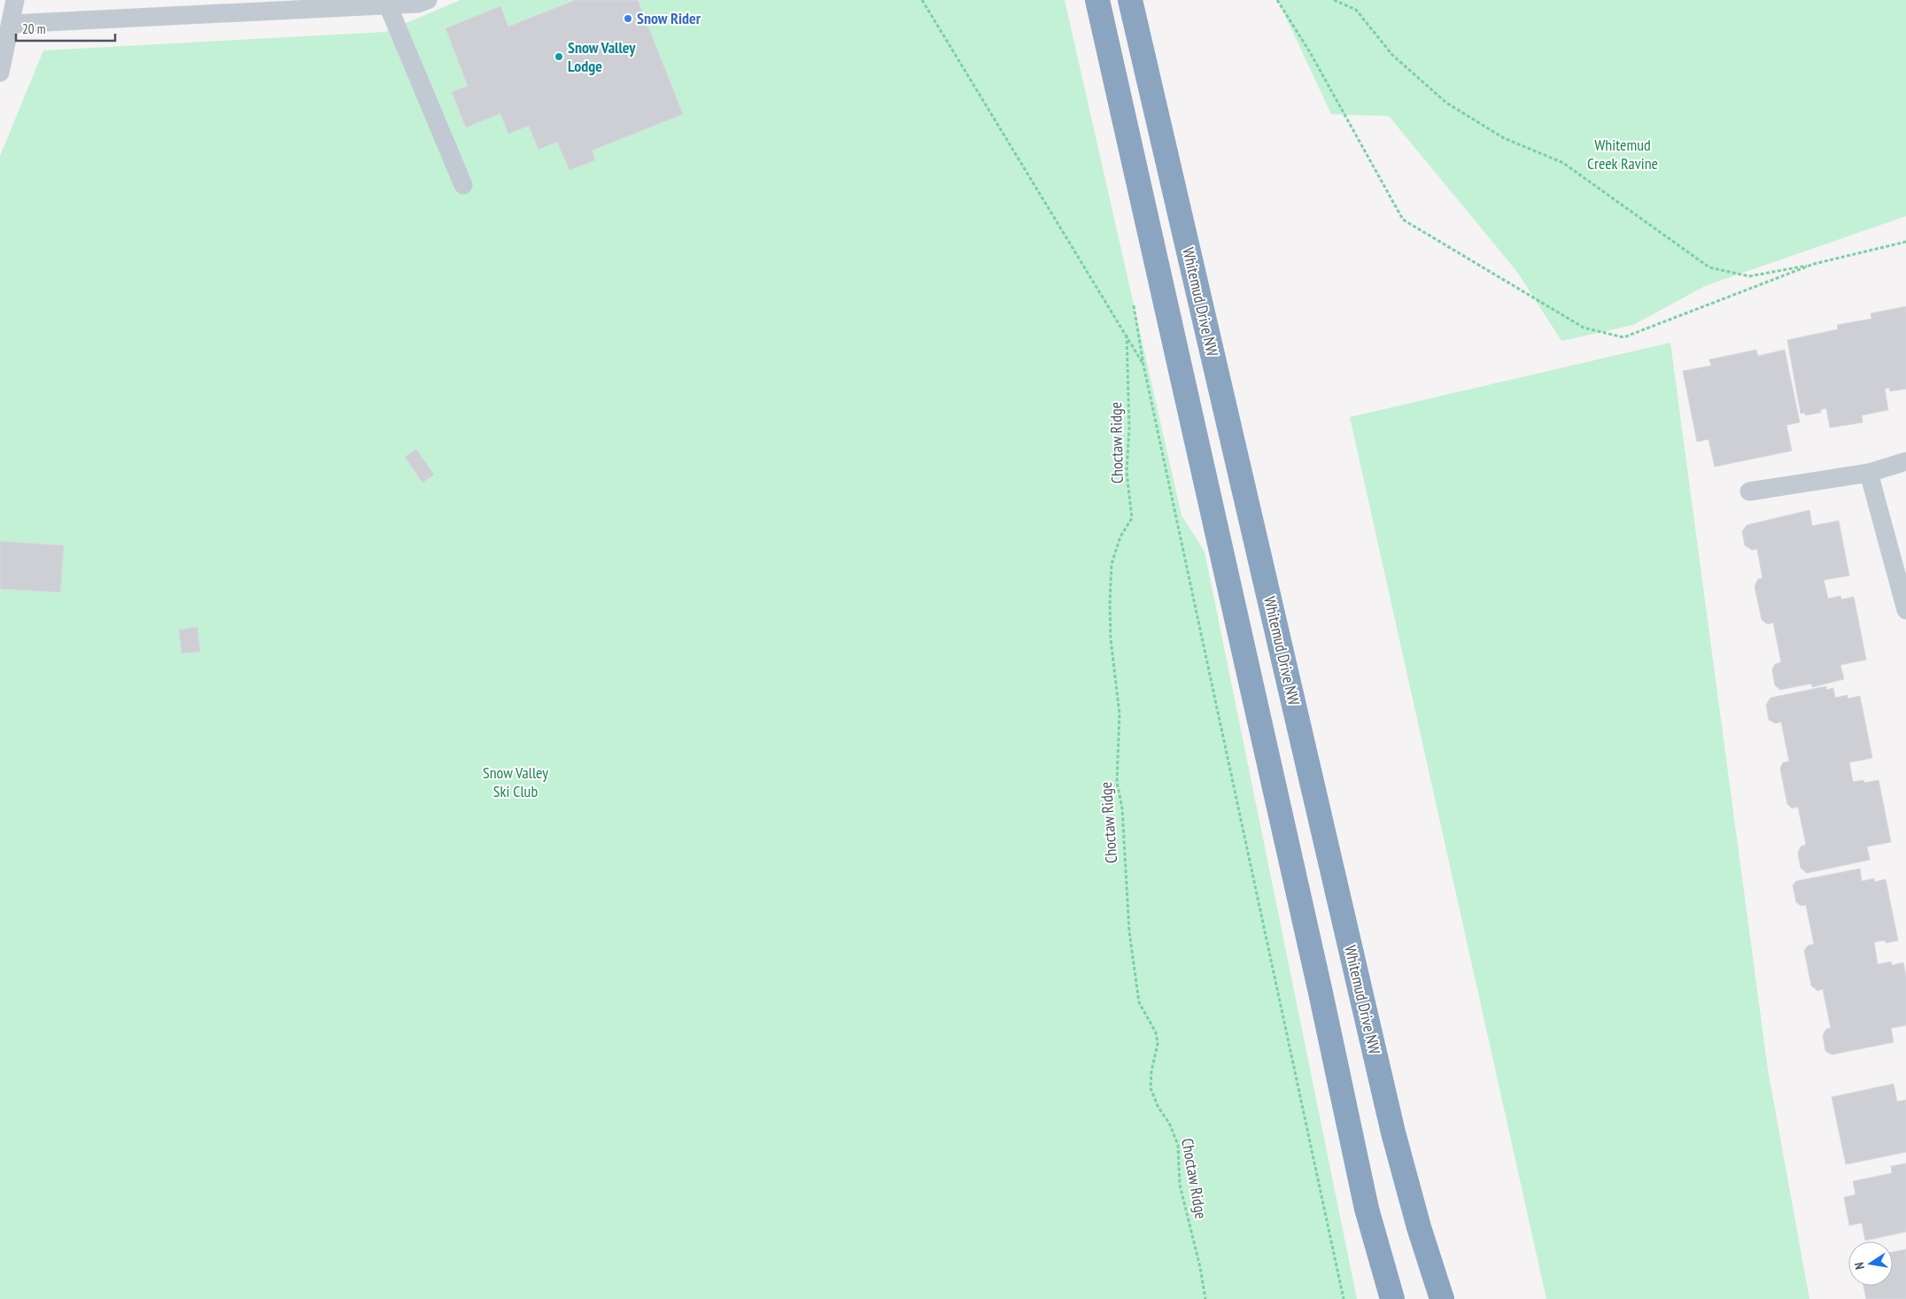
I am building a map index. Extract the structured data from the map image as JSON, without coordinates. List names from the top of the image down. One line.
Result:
{"streets":{"highway":["Whitemud Drive NW"],"path":["Choctaw Ridge"]},"parks":["Whitemud Creek Ravine","Snow Valley Ski Club"],"places":["Snow Rider","Snow Valley Lodge"],"scale_bar":"20 m","north":"left"}
